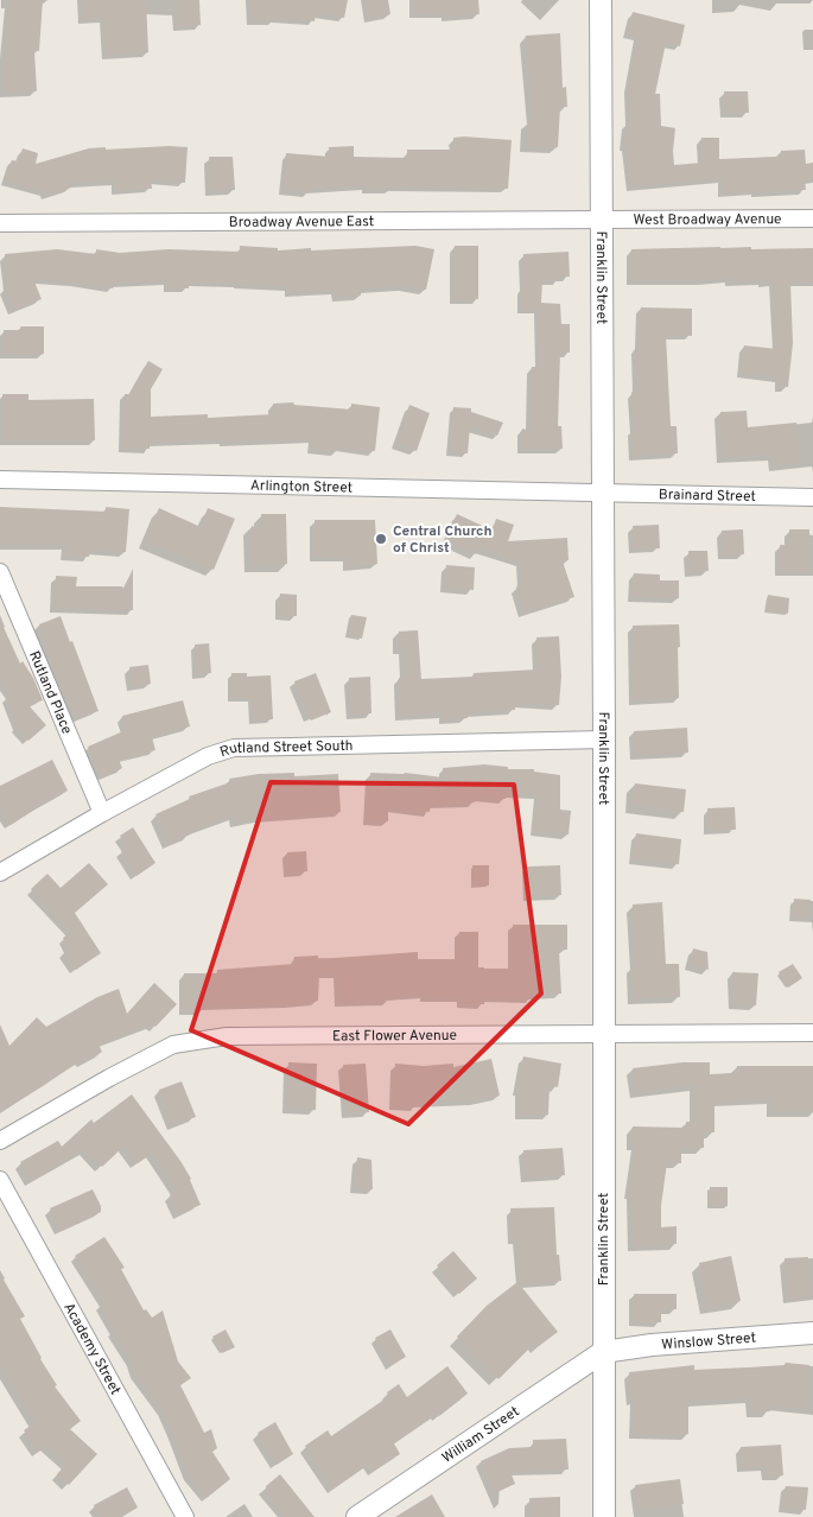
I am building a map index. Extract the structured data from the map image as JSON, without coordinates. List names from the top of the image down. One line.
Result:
{"streets":{"street":["West Broadway Avenue","Broadway Avenue East","Franklin Street","Arlington Street","Brainard Street","Rutland Place","Rutland Street South","East Flower Avenue","Winslow Street","Academy Street","William Street"]},"crossings":[["West Broadway Avenue","Broadway Avenue East"],["West Broadway Avenue","Franklin Street"],["Broadway Avenue East","Franklin Street"],["Franklin Street","Arlington Street"],["Franklin Street","Brainard Street"],["Franklin Street","Rutland Street South"],["Franklin Street","East Flower Avenue"],["Franklin Street","Winslow Street"],["Franklin Street","William Street"],["Arlington Street","Brainard Street"],["Rutland Place","Rutland Street South"],["Winslow Street","William Street"]],"places":["Central Church of Christ"]}
